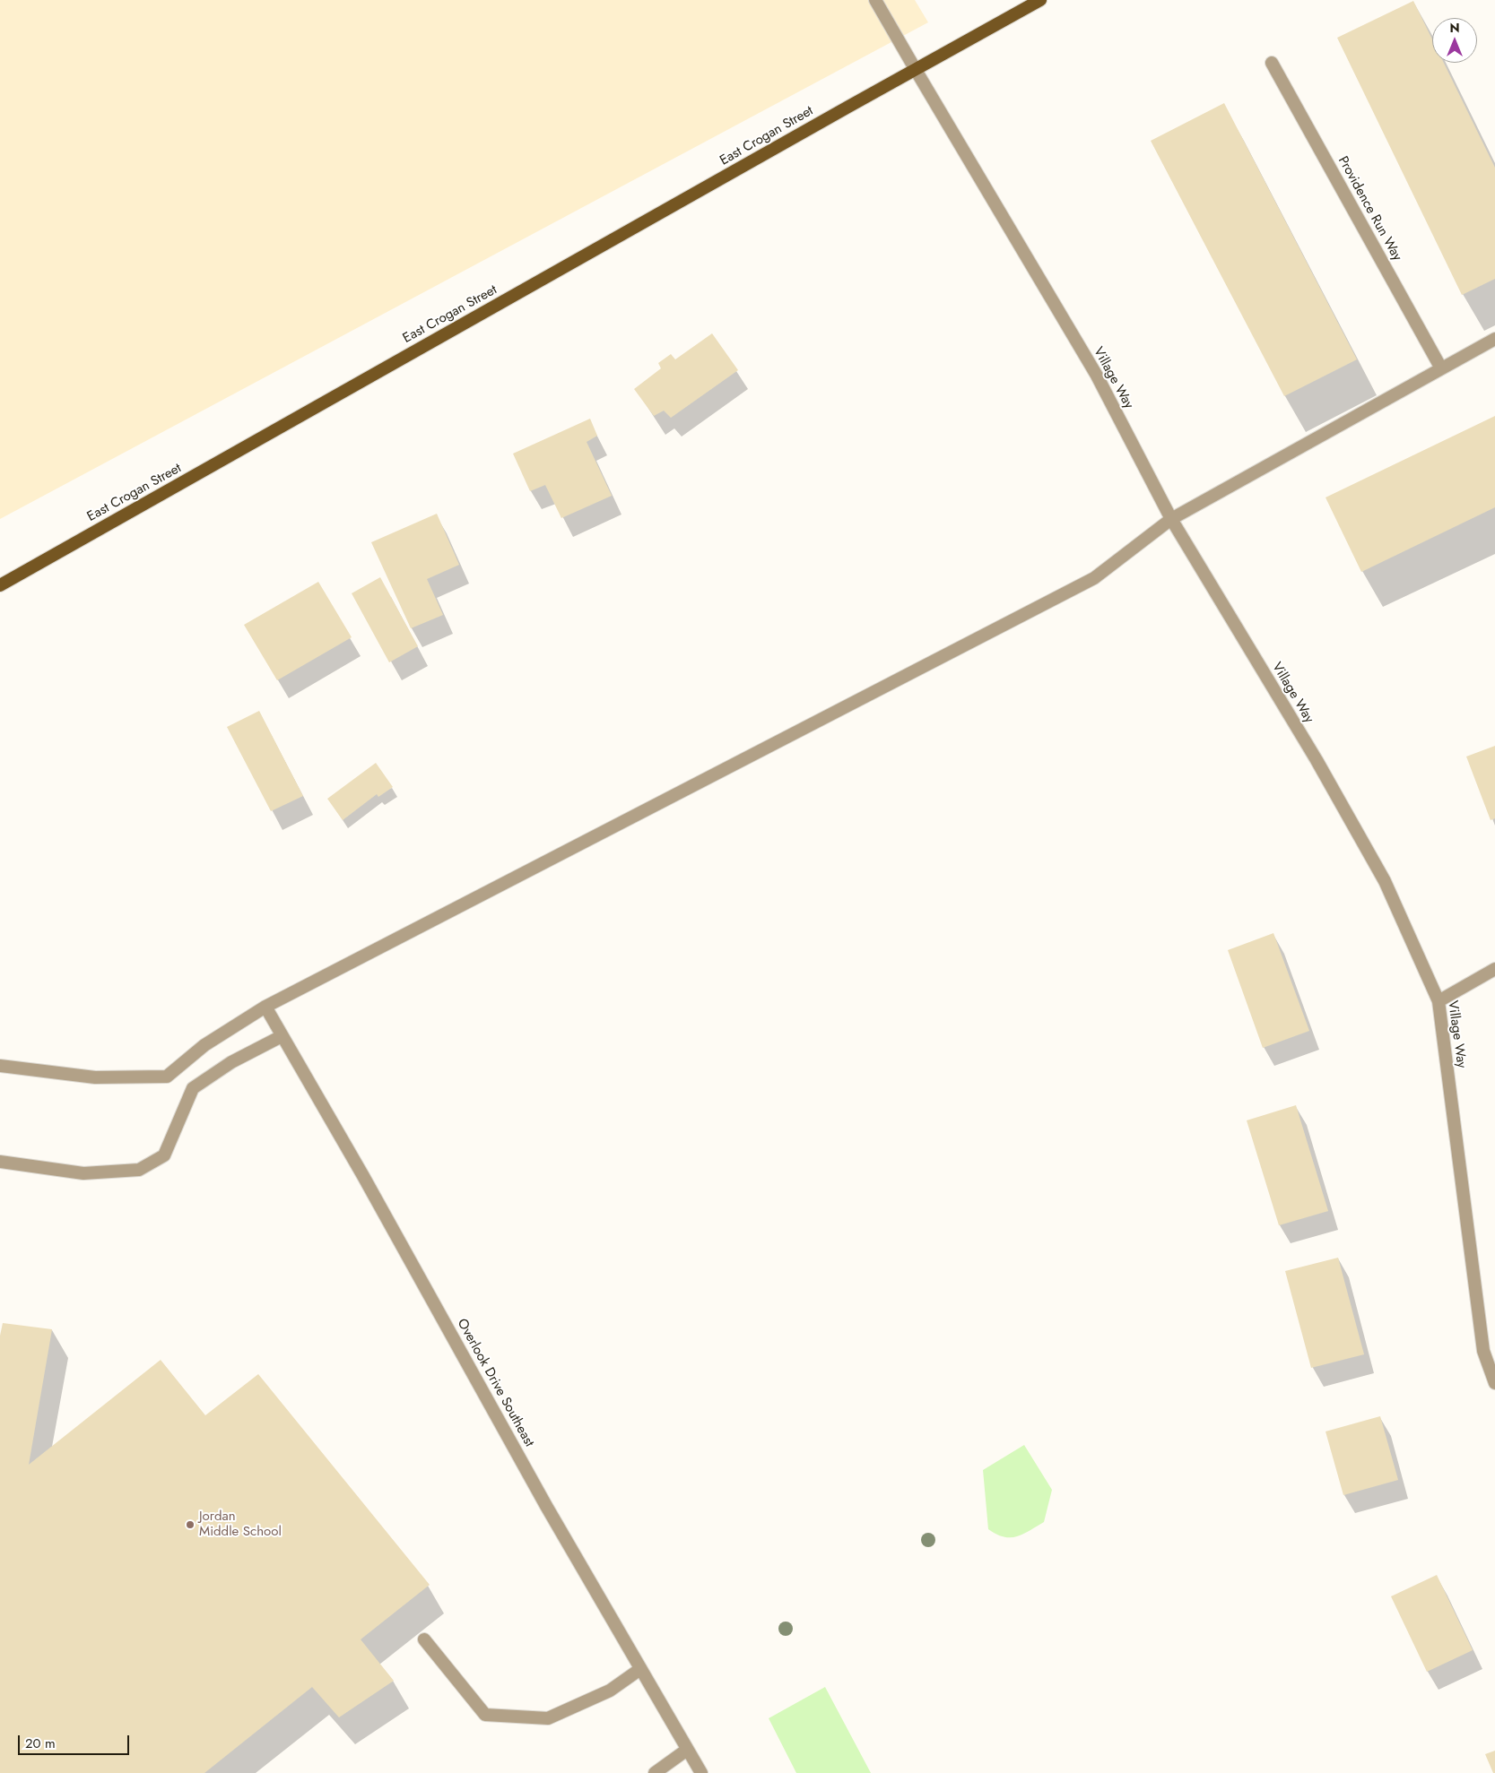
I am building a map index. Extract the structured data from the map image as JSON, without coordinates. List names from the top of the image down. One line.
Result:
{"streets":{"main road":["East Crogan Street"],"street":["Providence Run Way","Village Way","Overlook Drive Southeast"]},"crossings":[["East Crogan Street","Village Way"]],"places":["Jordan Middle School"],"scale_bar":"20 m","north":"top"}
